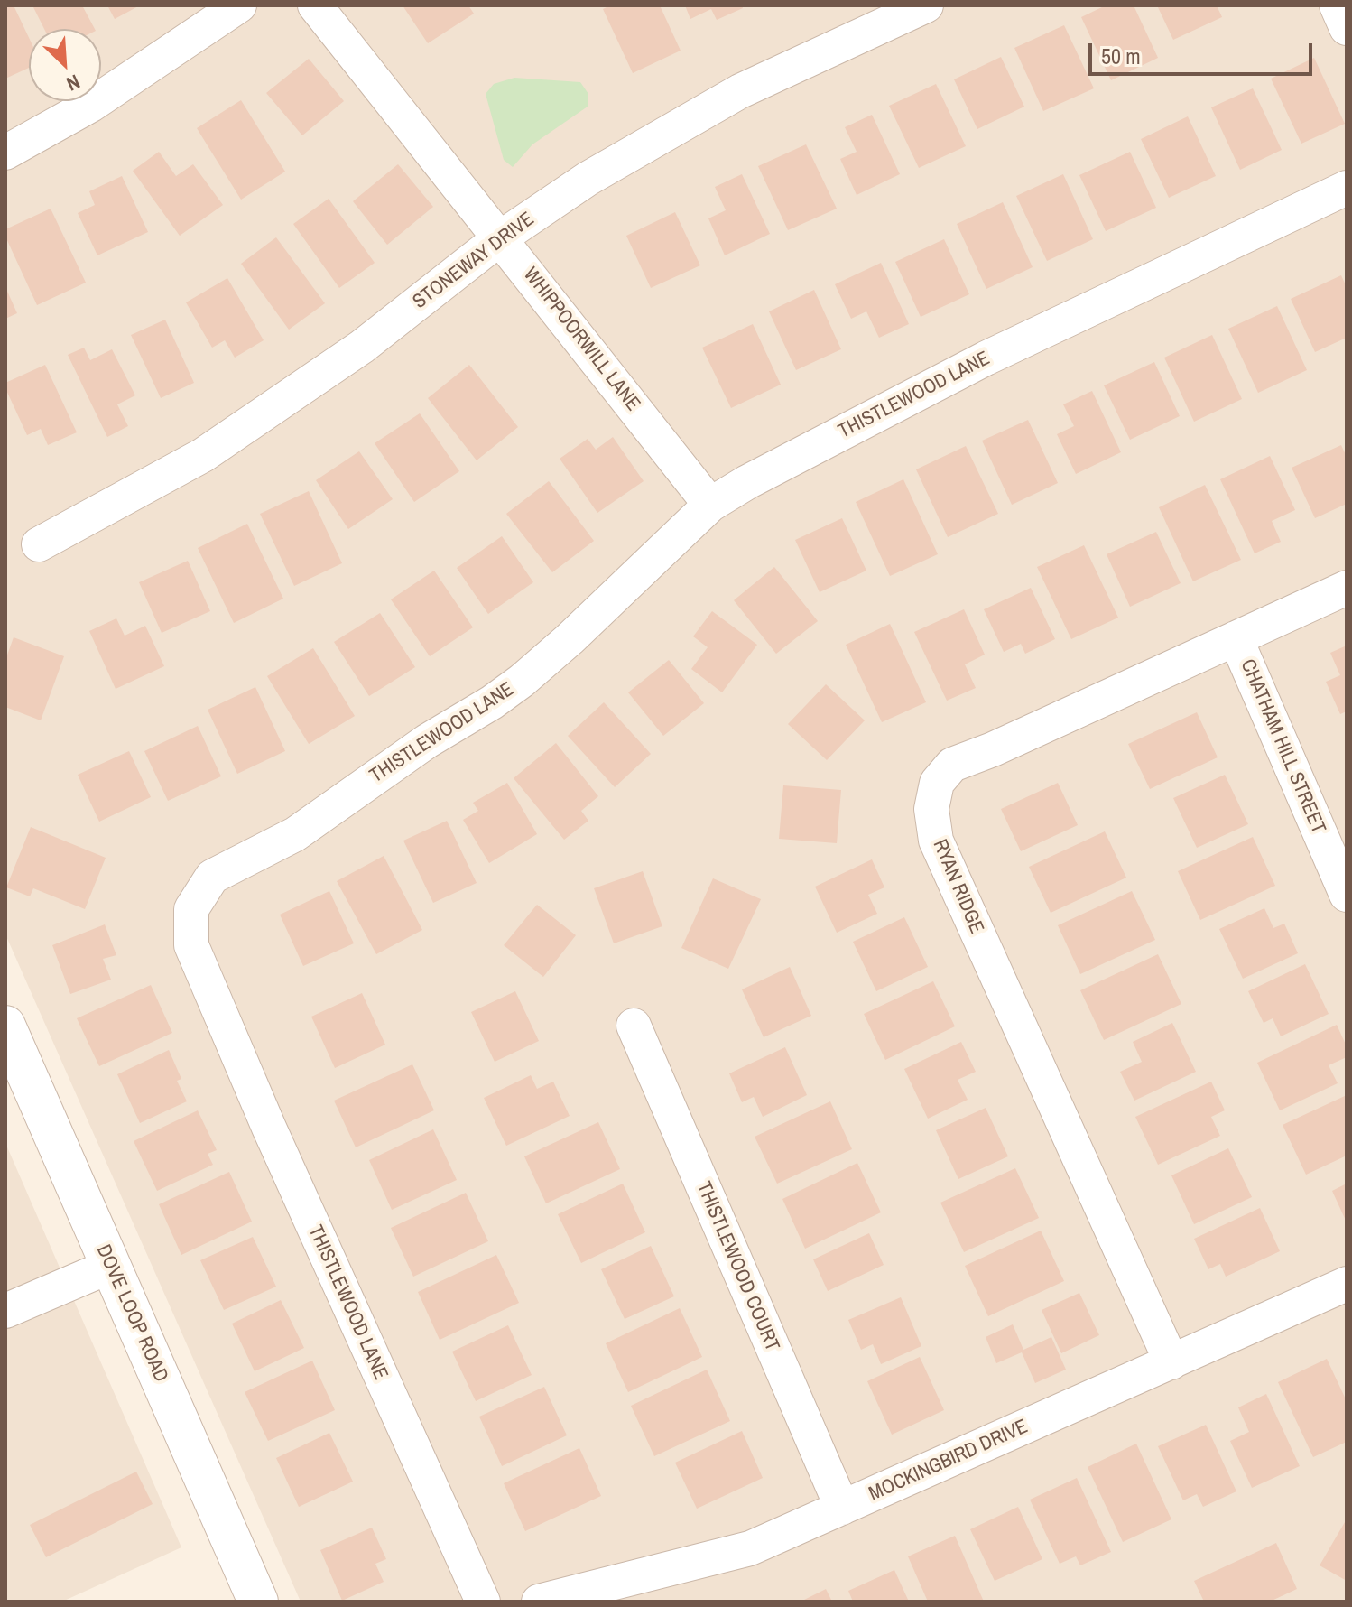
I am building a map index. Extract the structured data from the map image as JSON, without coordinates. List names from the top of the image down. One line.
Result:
{"streets":{"street":["STONEWAY DRIVE","WHIPPOORWILL LANE","THISTLEWOOD LANE","CHATHAM HILL STREET","RYAN RIDGE","THISTLEWOOD COURT","DOVE LOOP ROAD","MOCKINGBIRD DRIVE"]},"crossings":[["STONEWAY DRIVE","WHIPPOORWILL LANE"],["WHIPPOORWILL LANE","THISTLEWOOD LANE"],["CHATHAM HILL STREET","RYAN RIDGE"],["RYAN RIDGE","MOCKINGBIRD DRIVE"],["THISTLEWOOD COURT","MOCKINGBIRD DRIVE"]],"scale_bar":"50 m","north":"bottom right"}
